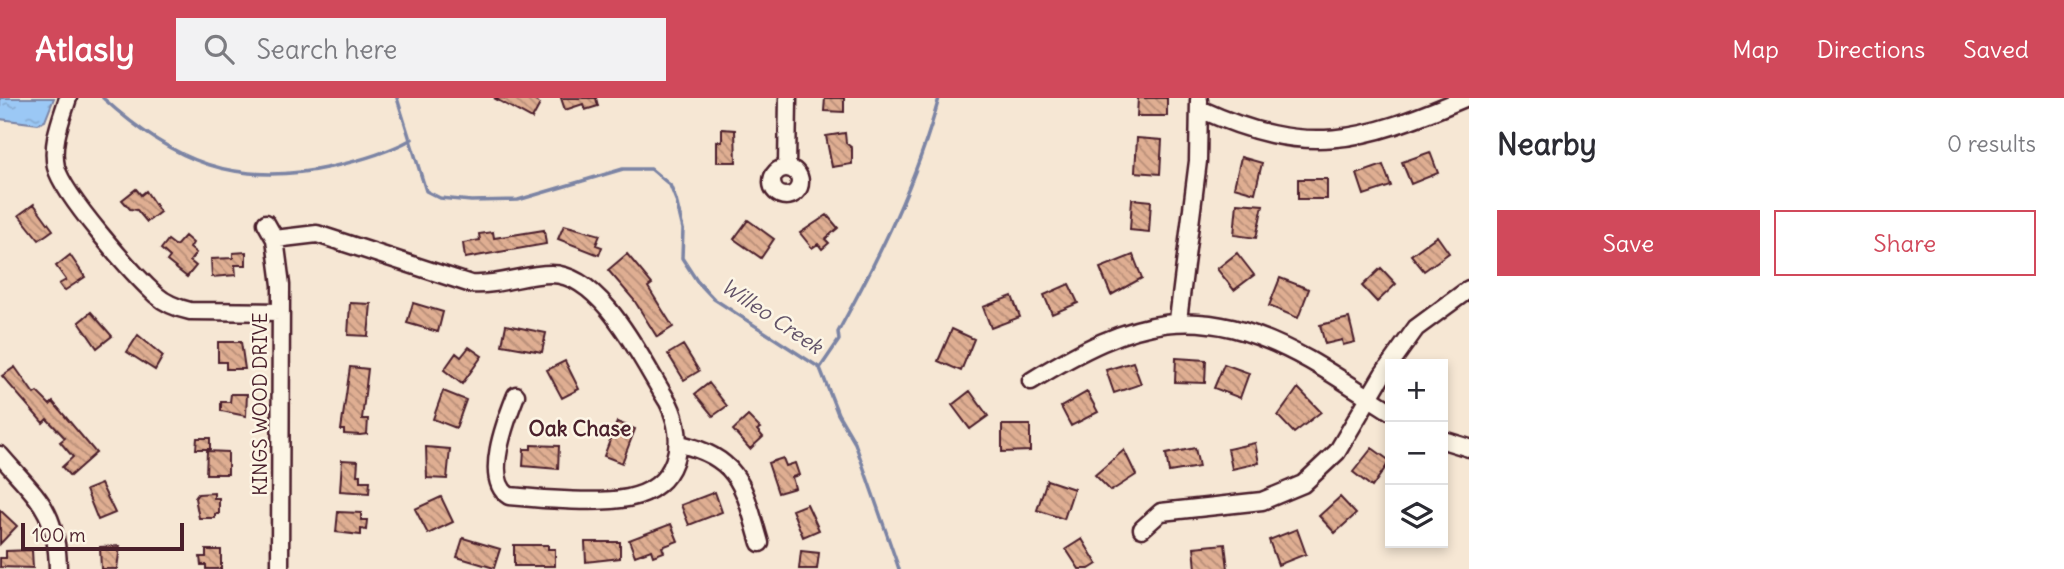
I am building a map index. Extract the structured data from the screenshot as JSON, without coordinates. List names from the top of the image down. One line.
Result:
{"streets":{"street":["KINGS WOOD DRIVE"]},"districts":["Oak Chase"],"water":["Willeo Creek"],"scale_bar":"100 m","page":{"header":"Atlasly","search":"Search here","nav":["Map","Directions","Saved"],"heading":["Nearby","0 results"],"buttons":["Save","Share"],"map_buttons":["+","−"],"scale":"100 m"}}
